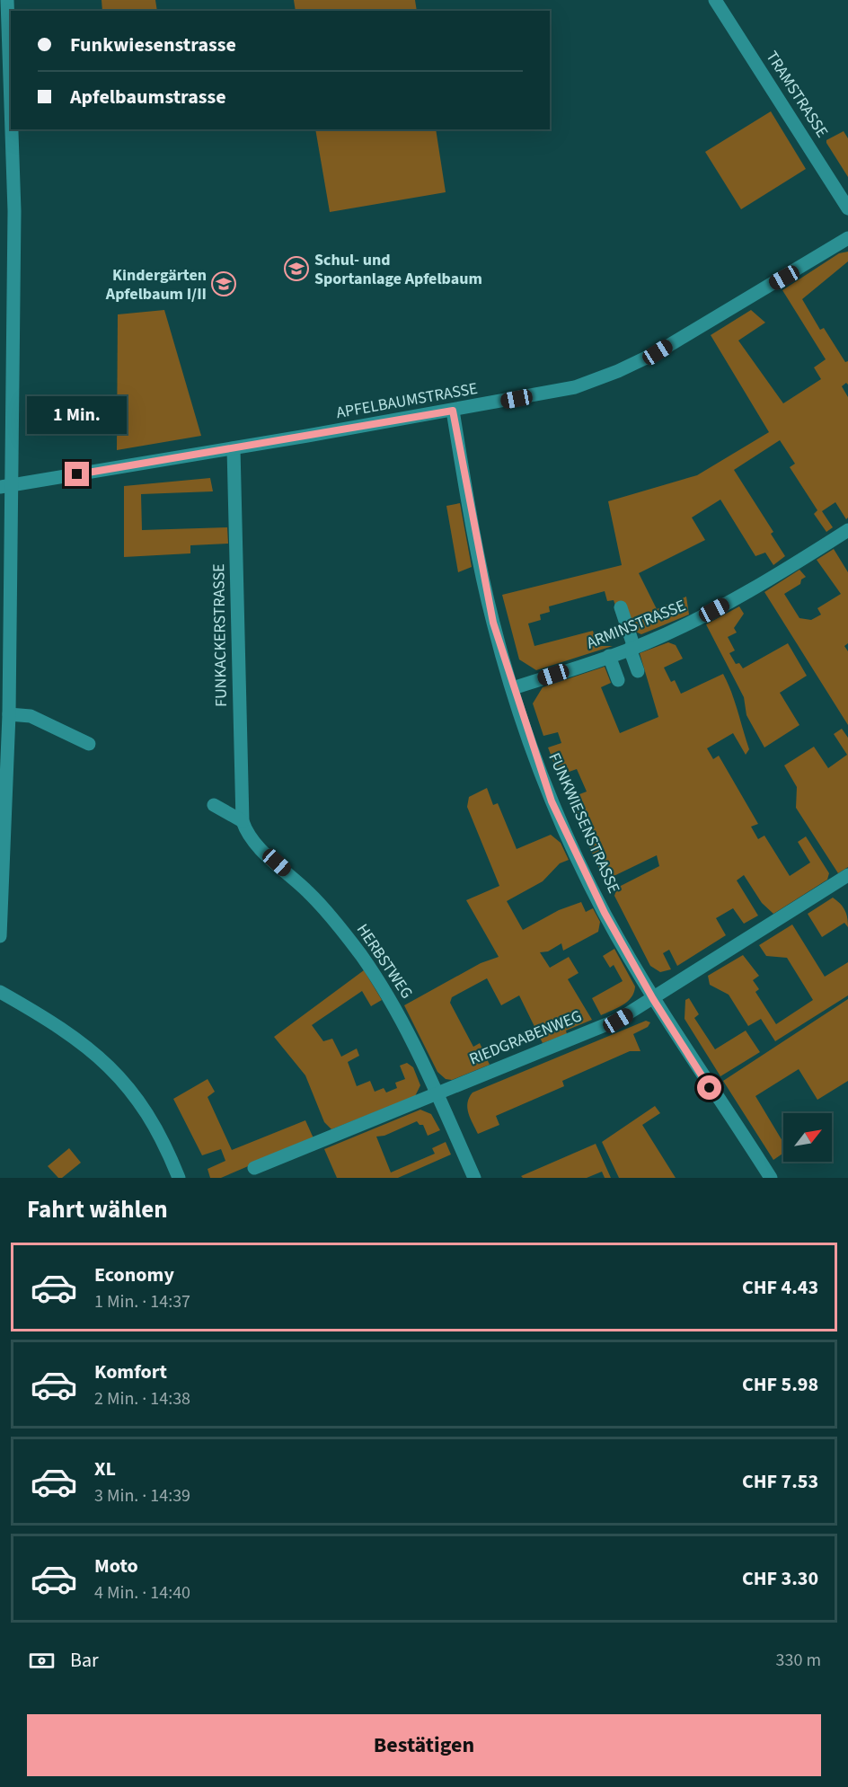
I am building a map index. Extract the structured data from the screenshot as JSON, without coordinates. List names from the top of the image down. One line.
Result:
{"streets":{"street":["TRAMSTRASSE","APFELBAUMSTRASSE","ARMINSTRASSE","FUNKACKERSTRASSE","FUNKWIESENSTRASSE","HERBSTWEG","RIEDGRABENWEG"]},"crossings":[["APFELBAUMSTRASSE","FUNKACKERSTRASSE"],["APFELBAUMSTRASSE","FUNKWIESENSTRASSE"],["ARMINSTRASSE","FUNKWIESENSTRASSE"],["FUNKACKERSTRASSE","HERBSTWEG"],["FUNKWIESENSTRASSE","RIEDGRABENWEG"],["HERBSTWEG","RIEDGRABENWEG"]],"places":{"school or university":["Schul- und Sportanlage Apfelbaum","Kindergärten Apfelbaum I/II"]},"north":"top right","page":{"banner":["Funkwiesenstrasse","Apfelbaumstrasse"],"bubble":"1 Min.","heading":"Fahrt wählen","list":[{"name":"Economy","note":"1 Min. · 14:37","value":"CHF 4.43"},{"name":"Komfort","note":"2 Min. · 14:38","value":"CHF 5.98"},{"name":"XL","note":"3 Min. · 14:39","value":"CHF 7.53"},{"name":"Moto","note":"4 Min. · 14:40","value":"CHF 3.30"}],"pay":["Bar","330 m"],"buttons":"Bestätigen"}}
